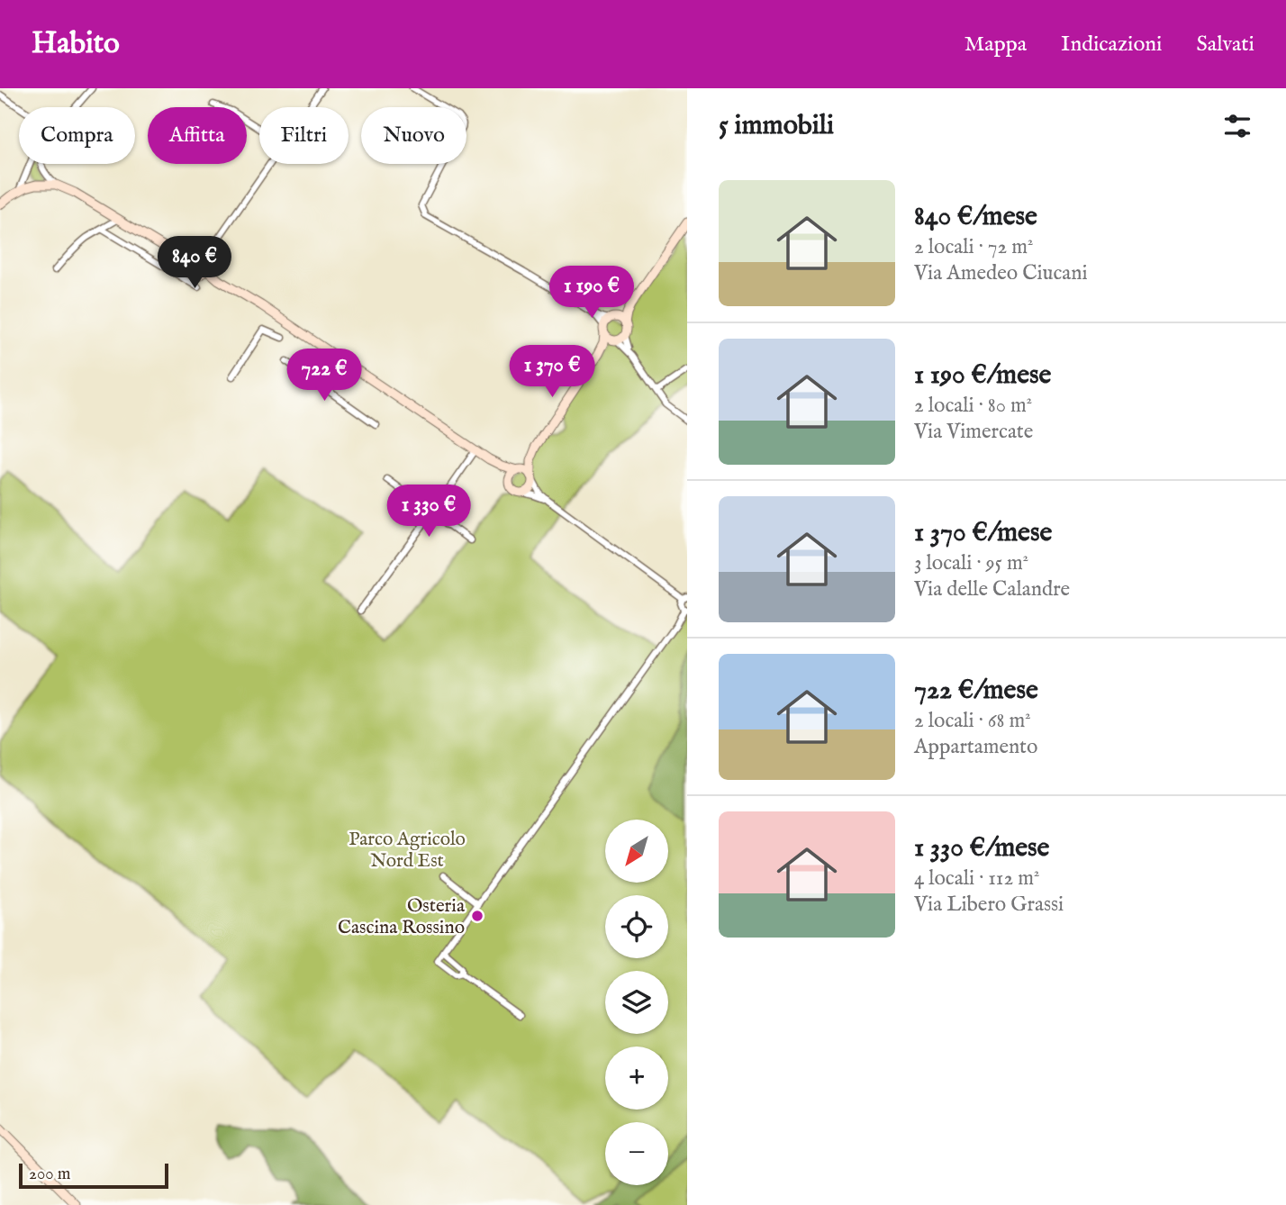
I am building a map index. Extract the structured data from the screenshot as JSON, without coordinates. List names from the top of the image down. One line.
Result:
{"parks":["Parco Agricolo Nord Est"],"places":["Osteria Cascina Rossino"],"scale_bar":"200 m","north":"bottom left","page":{"header":"Habito","nav":["Mappa","Indicazioni","Salvati"],"heading":"5 immobili","chip":["Compra","Affitta","Filtri","Nuovo"],"list":[{"name":"840 €/mese","note":"2 locali · 72 m² · Via Amedeo Ciucani"},{"name":"1 190 €/mese","note":"2 locali · 80 m² · Via Vimercate"},{"name":"1 370 €/mese","note":"3 locali · 95 m² · Via delle Calandre"},{"name":"722 €/mese","note":"2 locali · 68 m² · Appartamento"},{"name":"1 330 €/mese","note":"4 locali · 112 m² · Via Libero Grassi"}],"price":["840 €","1 190 €","1 370 €","722 €","1 330 €"],"map_buttons":["+","−"],"scale":"200 m"}}
